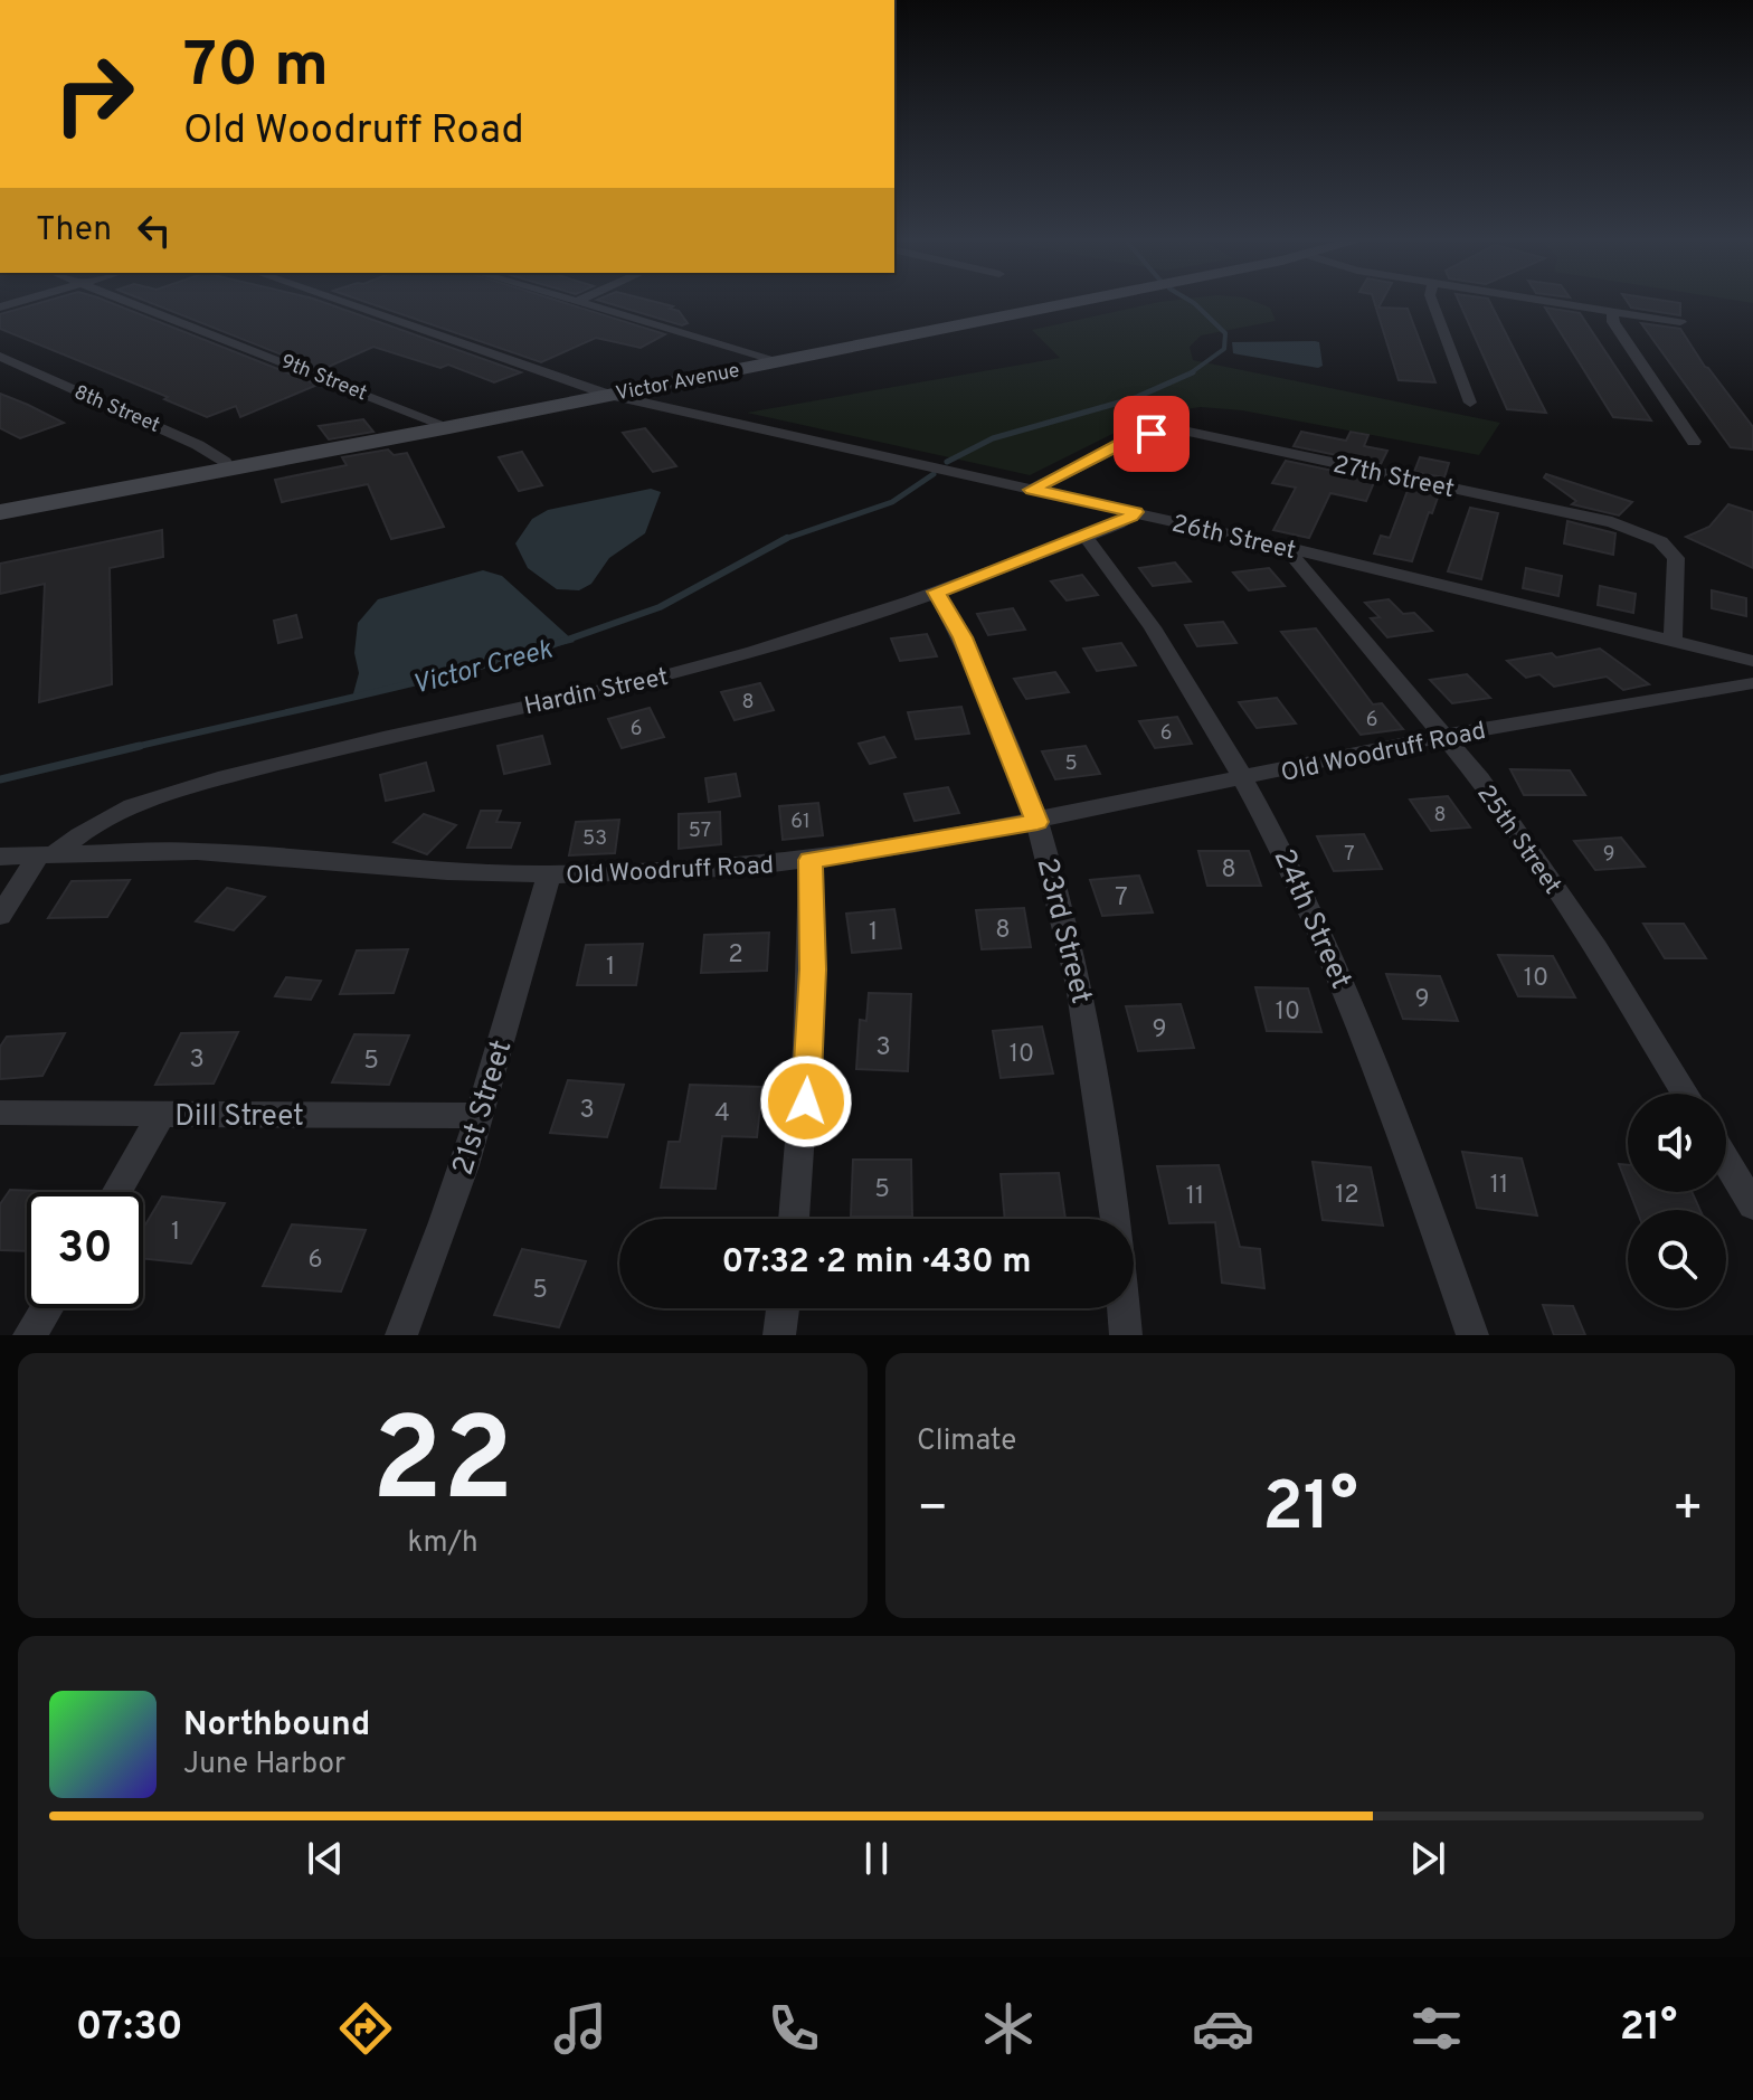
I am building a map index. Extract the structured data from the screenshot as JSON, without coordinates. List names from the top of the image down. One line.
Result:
{"streets":{"street":["9th Street","Victor Avenue","8th Street","27th Street","26th Street","Hardin Street","Old Woodruff Road","25th Street","24th Street","23rd Street","21st Street","Dill Street"]},"crossings":[["9th Street","Victor Avenue"],["Victor Avenue","8th Street"],["Victor Avenue","26th Street"],["27th Street","26th Street"],["26th Street","Hardin Street"],["26th Street","25th Street"],["Hardin Street","Old Woodruff Road"],["Hardin Street","24th Street"],["Hardin Street","23rd Street"],["Old Woodruff Road","25th Street"],["Old Woodruff Road","24th Street"],["Old Woodruff Road","23rd Street"],["Old Woodruff Road","21st Street"],["21st Street","Dill Street"]],"water":["Victor Creek"],"house_numbers":["8","6","6","6","5","8","61","57","53","7","9","8","7","8","1","2","1","10","9","10","9","3","10","3","5","3","4","11","5","12","11","1","6","5"],"page":{"turn":["70 m","Old Woodruff Road"],"then":"Then","limit":"30","trip":"07:32 · 2 min · 430 m","tile":[["22","km/h"],"Climate"],"heat":["−","21°","+"],"song":["Northbound","June Harbor"],"tabs":["07:30","21°"]}}
